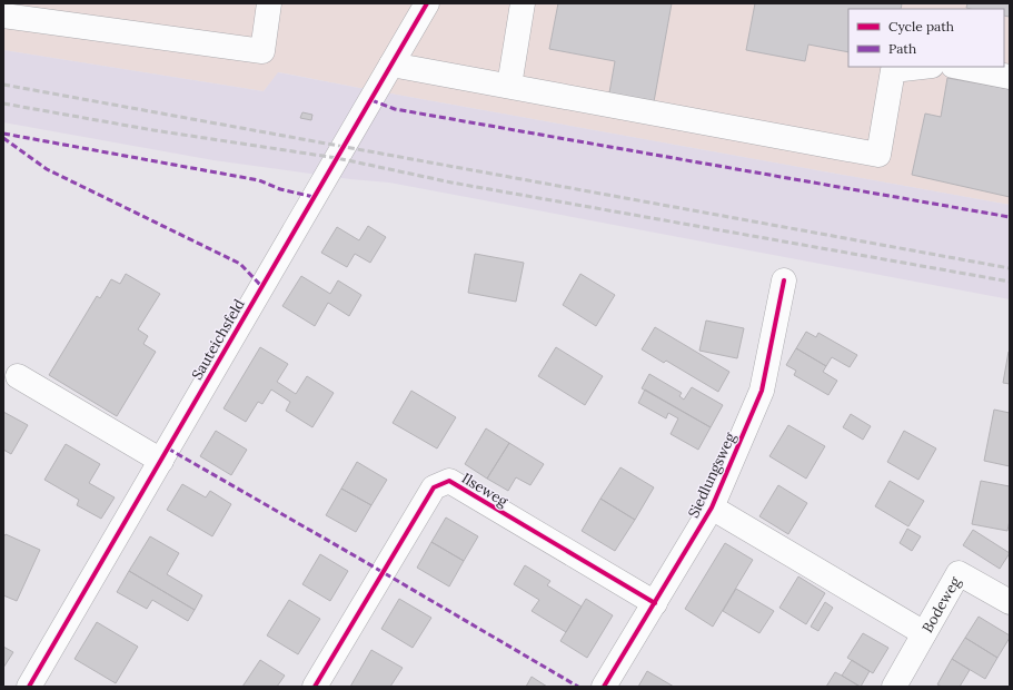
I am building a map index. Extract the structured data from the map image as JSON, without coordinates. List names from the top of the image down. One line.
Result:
{"streets":{"street":["Sauteichsfeld","Siedlungsweg","Ilseweg","Bodeweg"]},"crossings":[["Siedlungsweg","Ilseweg"],["Siedlungsweg","Bodeweg"]],"legend":["Cycle path","Path"]}
